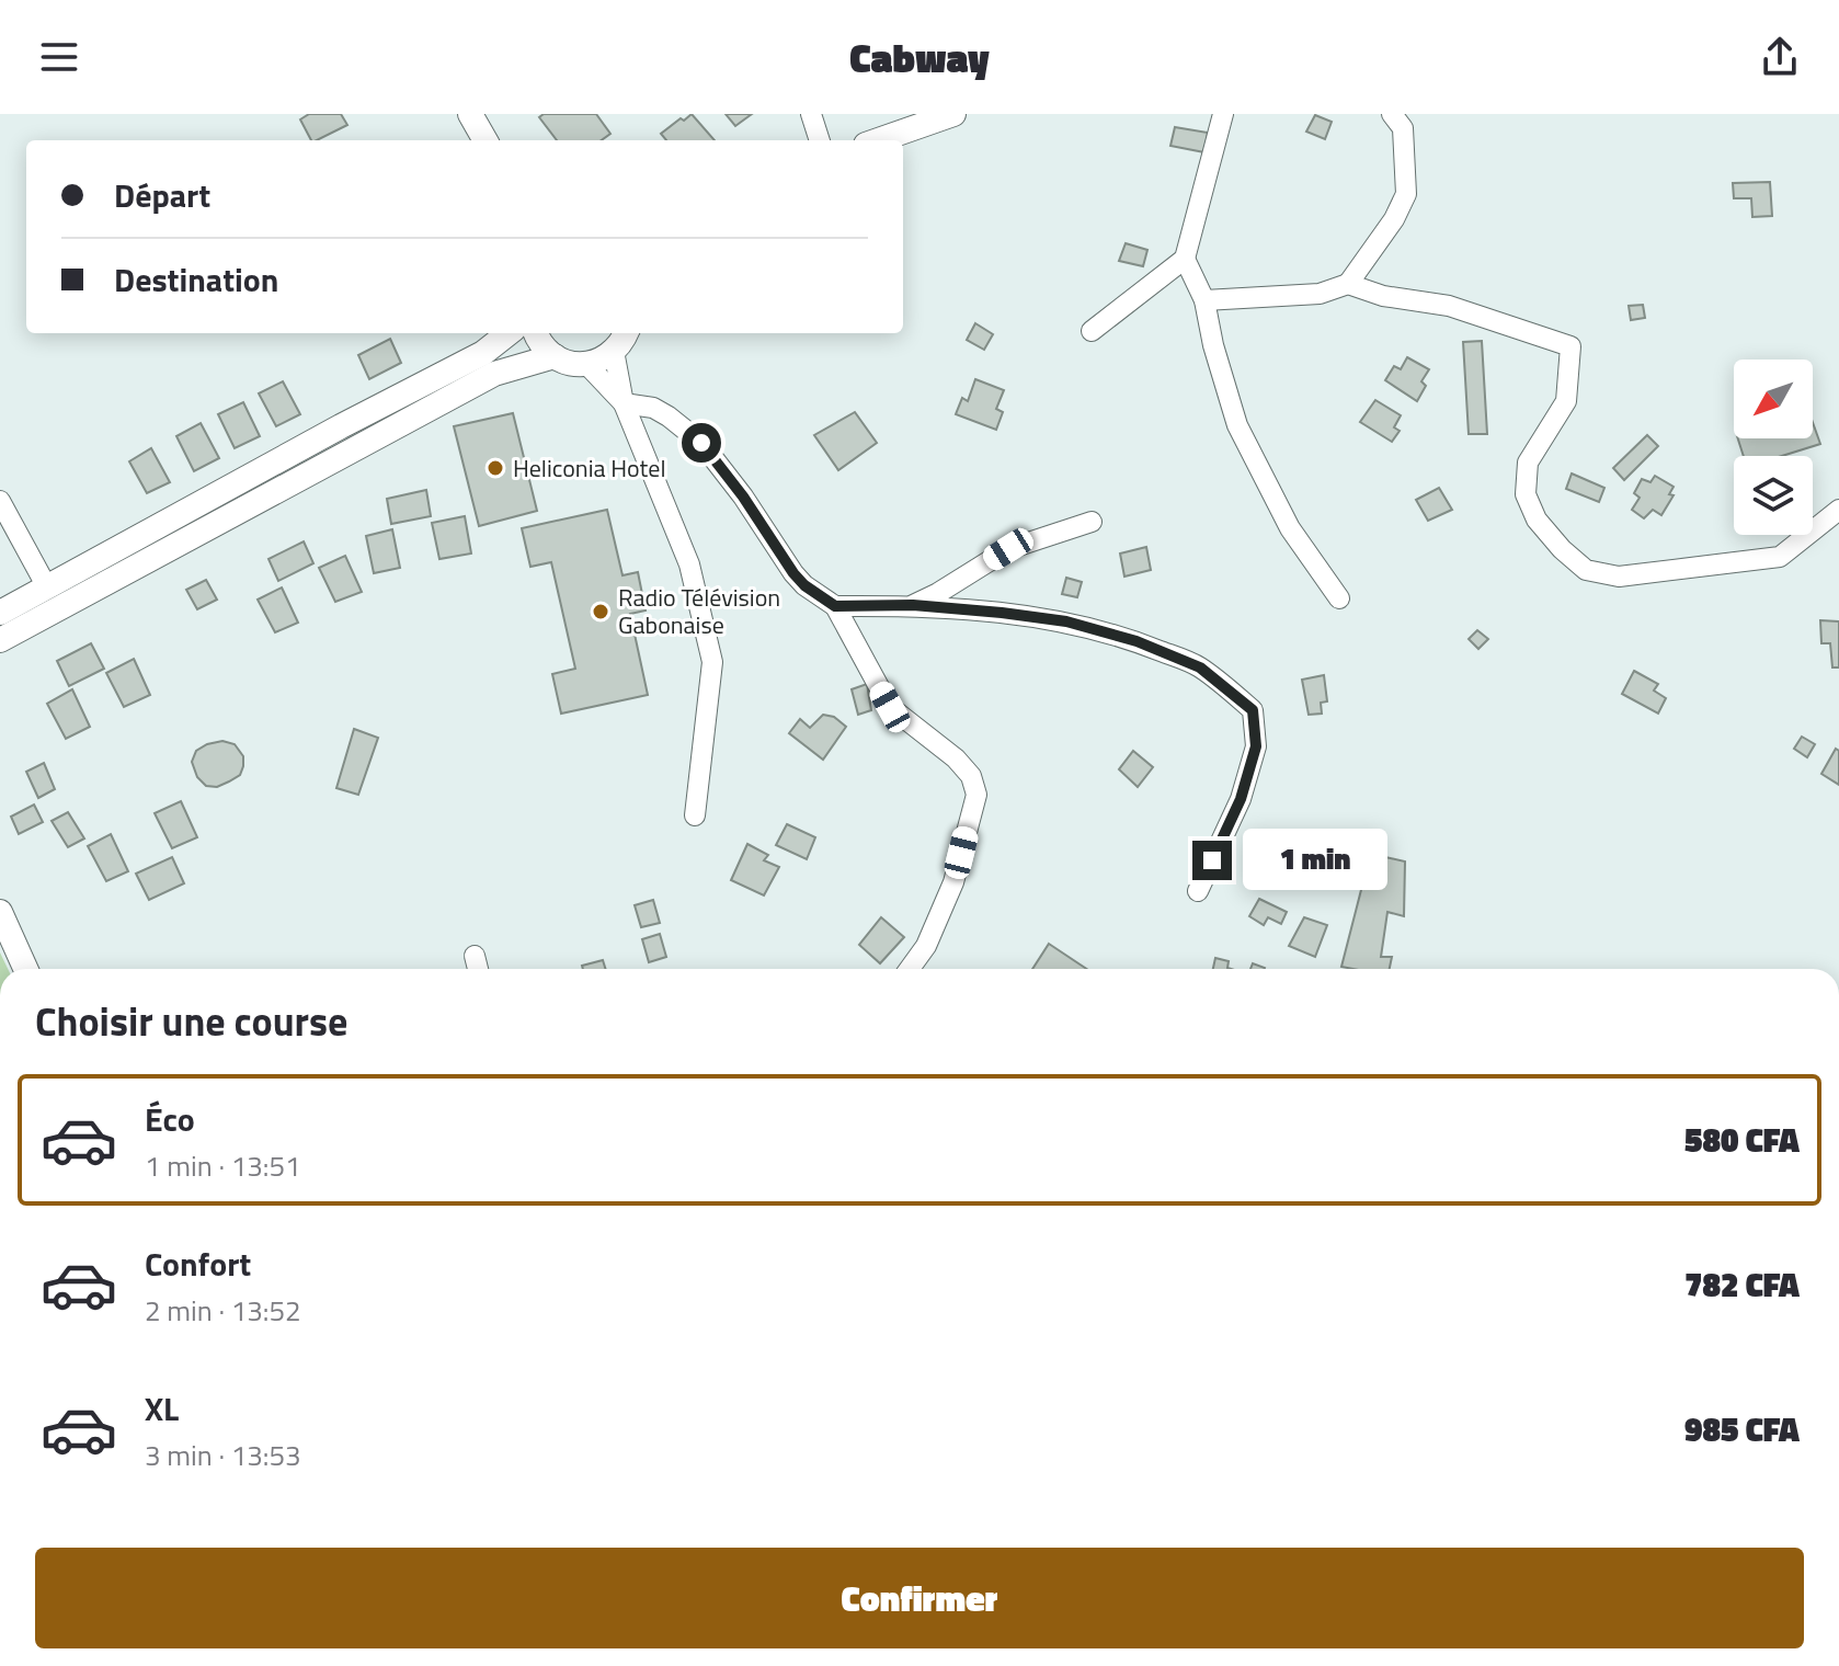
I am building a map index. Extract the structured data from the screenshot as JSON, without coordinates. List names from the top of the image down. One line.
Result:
{"places":["Heliconia Hotel","Radio Télévision Gabonaise"],"north":"bottom left","page":{"header":"Cabway","banner":["Départ","Destination"],"bubble":"1 min","heading":"Choisir une course","list":[{"name":"Éco","note":"1 min · 13:51","value":"580 CFA"},{"name":"Confort","note":"2 min · 13:52","value":"782 CFA"},{"name":"XL","note":"3 min · 13:53","value":"985 CFA"}],"buttons":"Confirmer"}}
